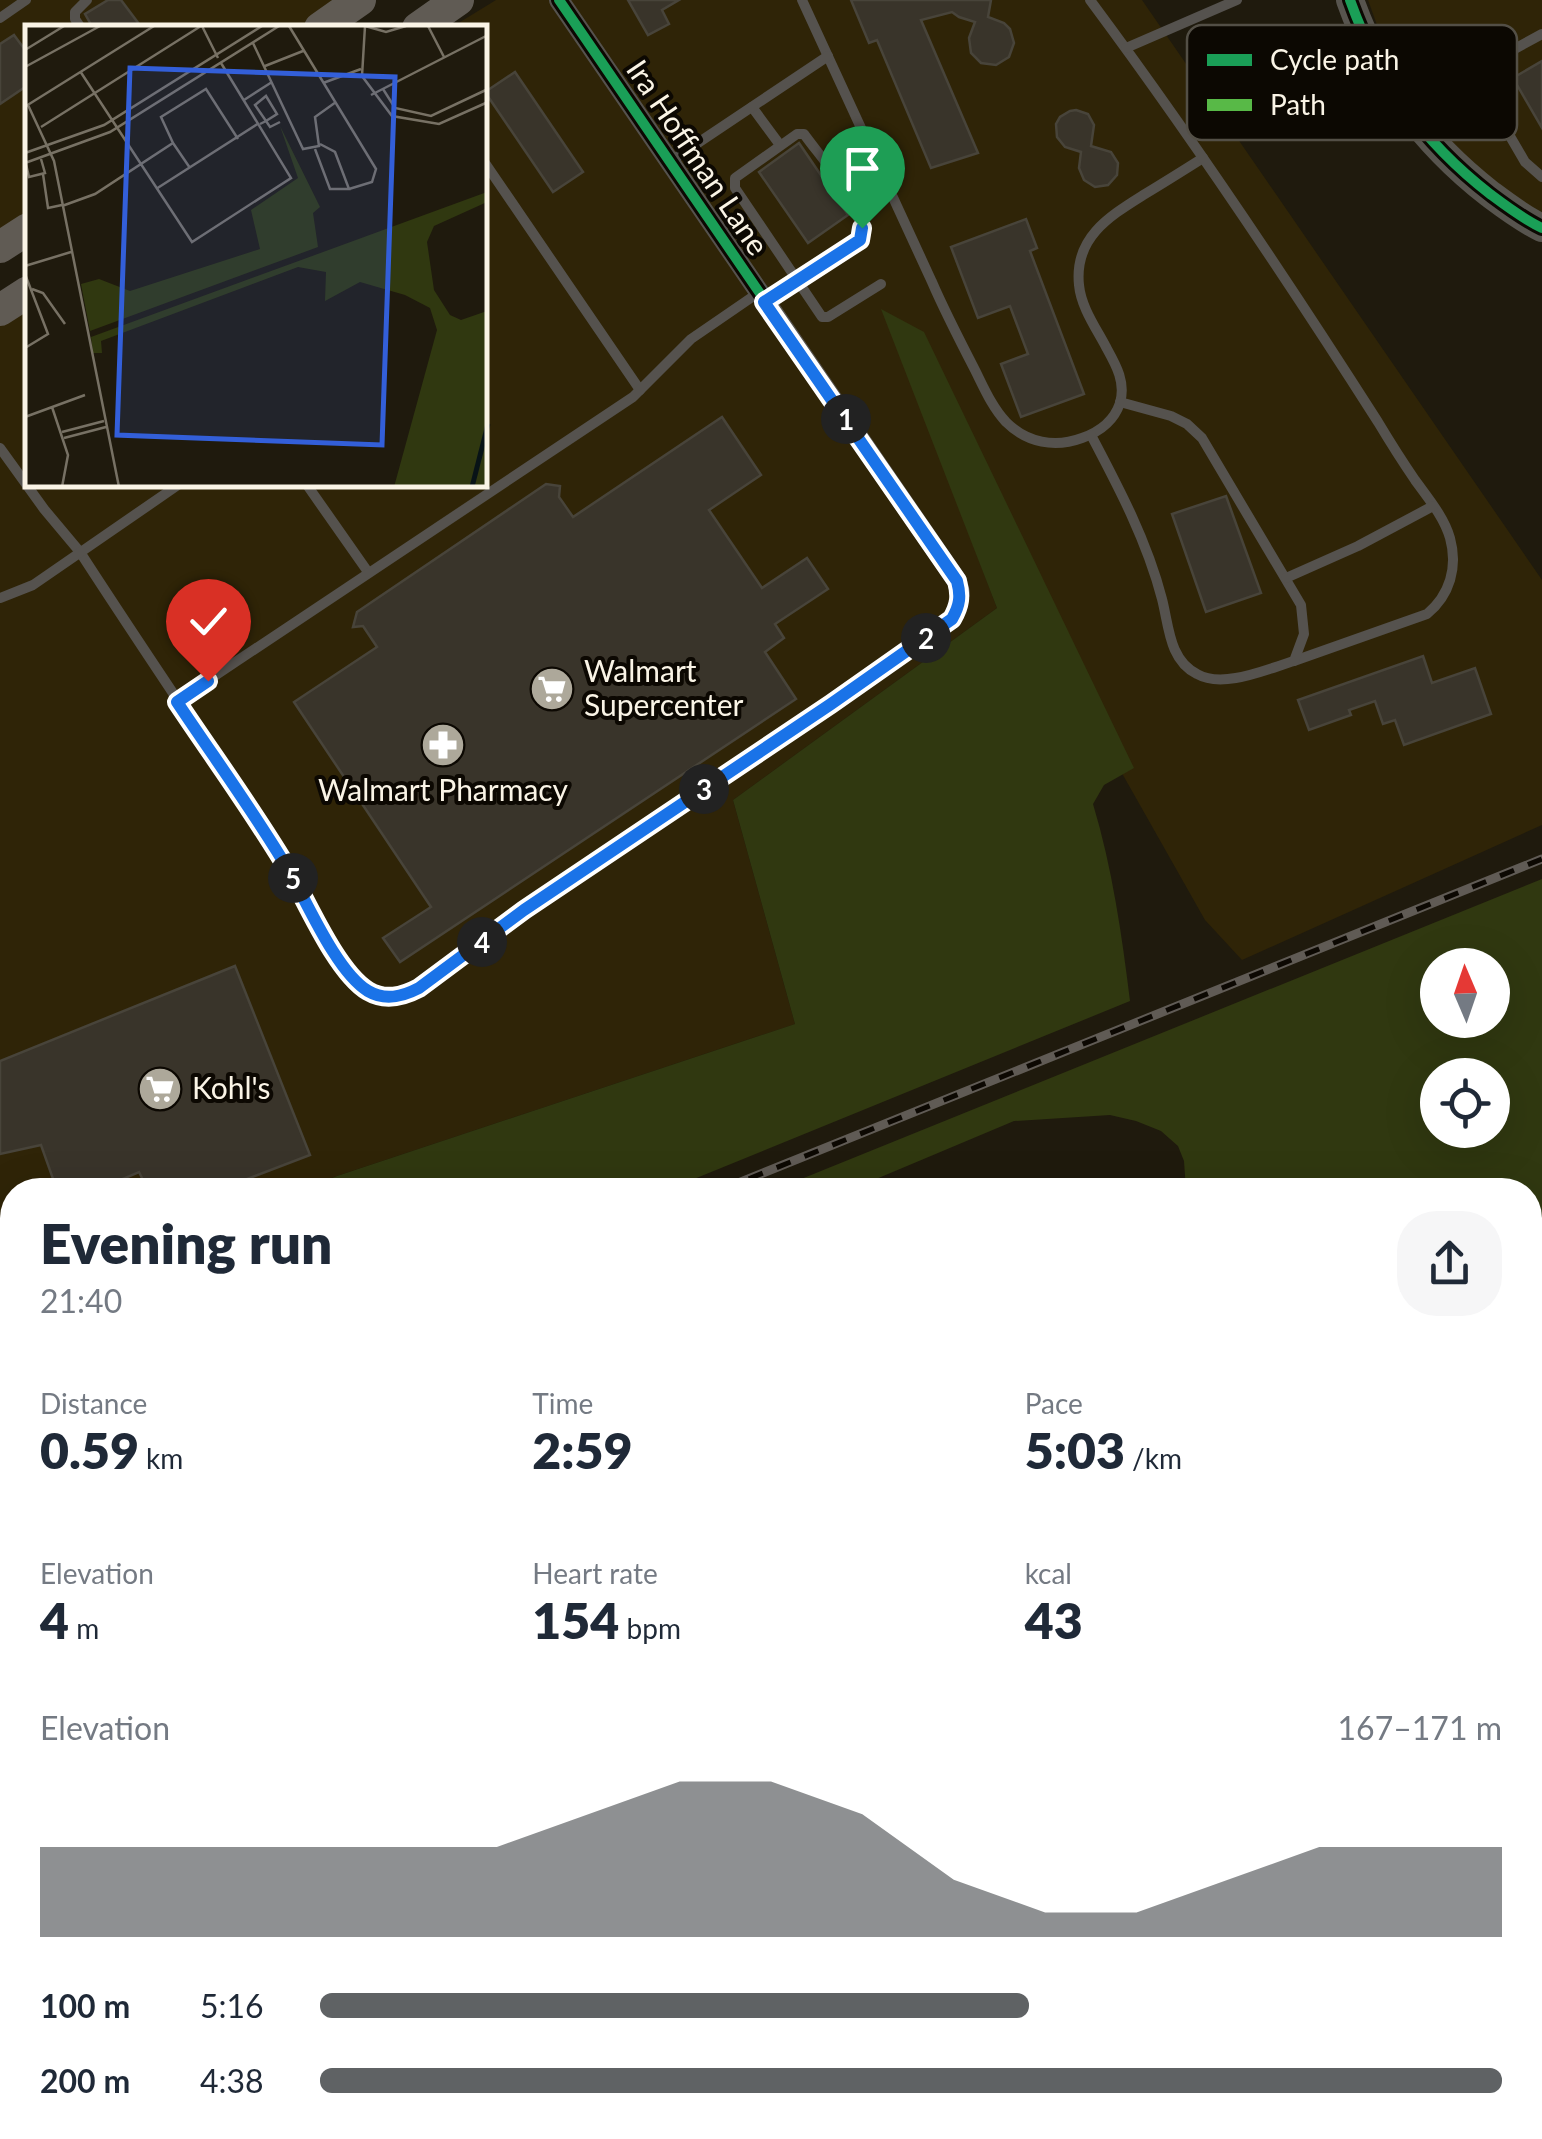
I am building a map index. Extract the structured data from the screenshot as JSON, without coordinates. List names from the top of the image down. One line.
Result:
{"streets":{"street":["Ira Hoffman Lane"]},"places":{"supermarket":["Walmart Supercenter","Kohl's"],"pharmacy":["Walmart Pharmacy"]},"legend":["Cycle path","Path"],"north":"top","page":{"pins":["1","2","3","5","4"],"heading":["Evening run","21:40"],"stats":[["Distance","0.59 km"],["Time","2:59"],["Pace","5:03 /km"],["Elevation","4 m"],["Heart rate","154 bpm"],["kcal","43"]],"chart":["Elevation","167–171 m"],"list":[{"name":"100 m","note":"5:16"},{"name":"200 m","note":"4:38"}]}}
